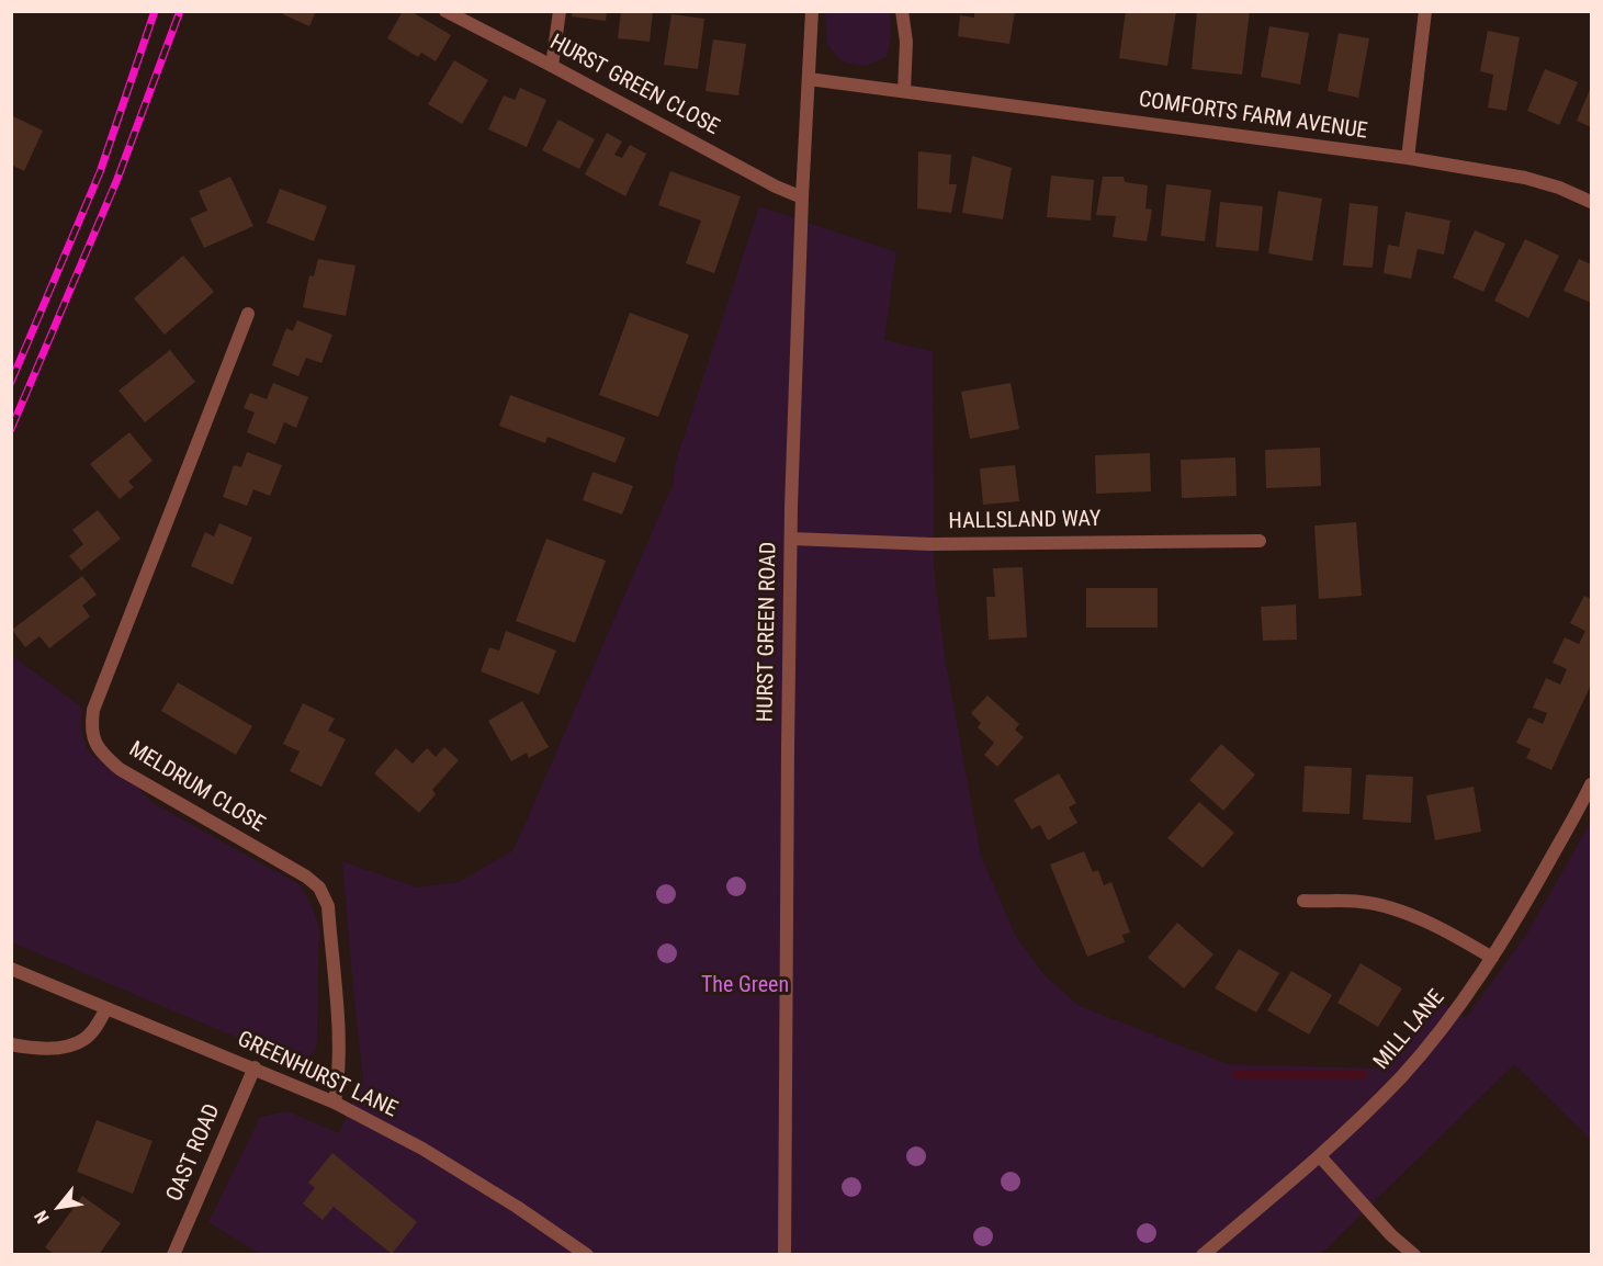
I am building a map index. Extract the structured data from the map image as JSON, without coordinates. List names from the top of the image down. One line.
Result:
{"streets":{"street":["HURST GREEN CLOSE","COMFORTS FARM AVENUE","HALLSLAND WAY","HURST GREEN ROAD","MELDRUM CLOSE","MILL LANE","GREENHURST LANE","OAST ROAD"]},"crossings":[["HURST GREEN CLOSE","HURST GREEN ROAD"],["COMFORTS FARM AVENUE","HURST GREEN ROAD"],["HALLSLAND WAY","HURST GREEN ROAD"],["MELDRUM CLOSE","GREENHURST LANE"],["GREENHURST LANE","OAST ROAD"]],"parks":["The Green"],"north":"bottom left"}
